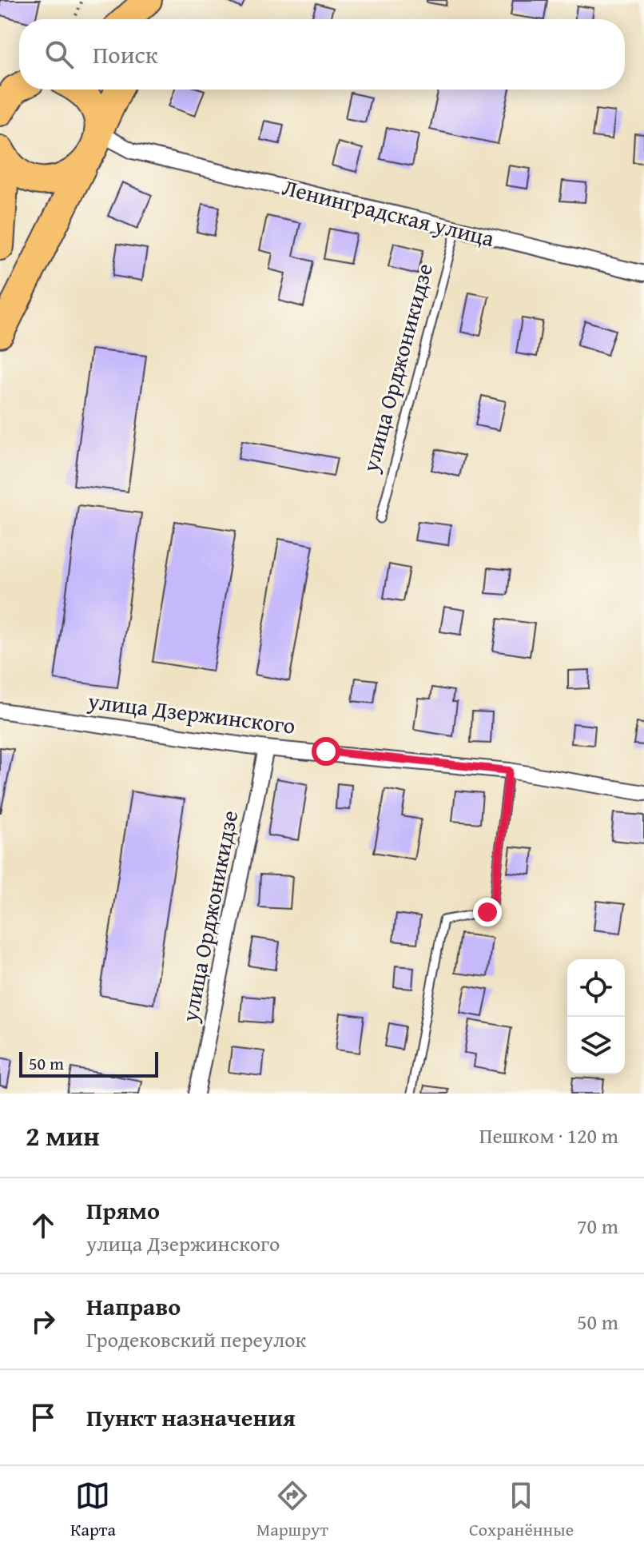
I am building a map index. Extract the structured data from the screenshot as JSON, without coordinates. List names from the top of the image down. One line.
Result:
{"streets":{"street":["Ленинградская улица","улица Орджоникидзе","улица Дзержинского"]},"crossings":[["Ленинградская улица","улица Орджоникидзе"],["улица Орджоникидзе","улица Дзержинского"]],"scale_bar":"50 m","page":{"search":"Поиск","scale":"50 m","heading":["2 мин","Пешком · 120 m"],"list":[["Прямо","улица Дзержинского","70 m"],["Направо","Гродековский переулок","50 m"],"Пункт назначения"],"nav":["Карта","Маршрут","Сохранённые"]}}
